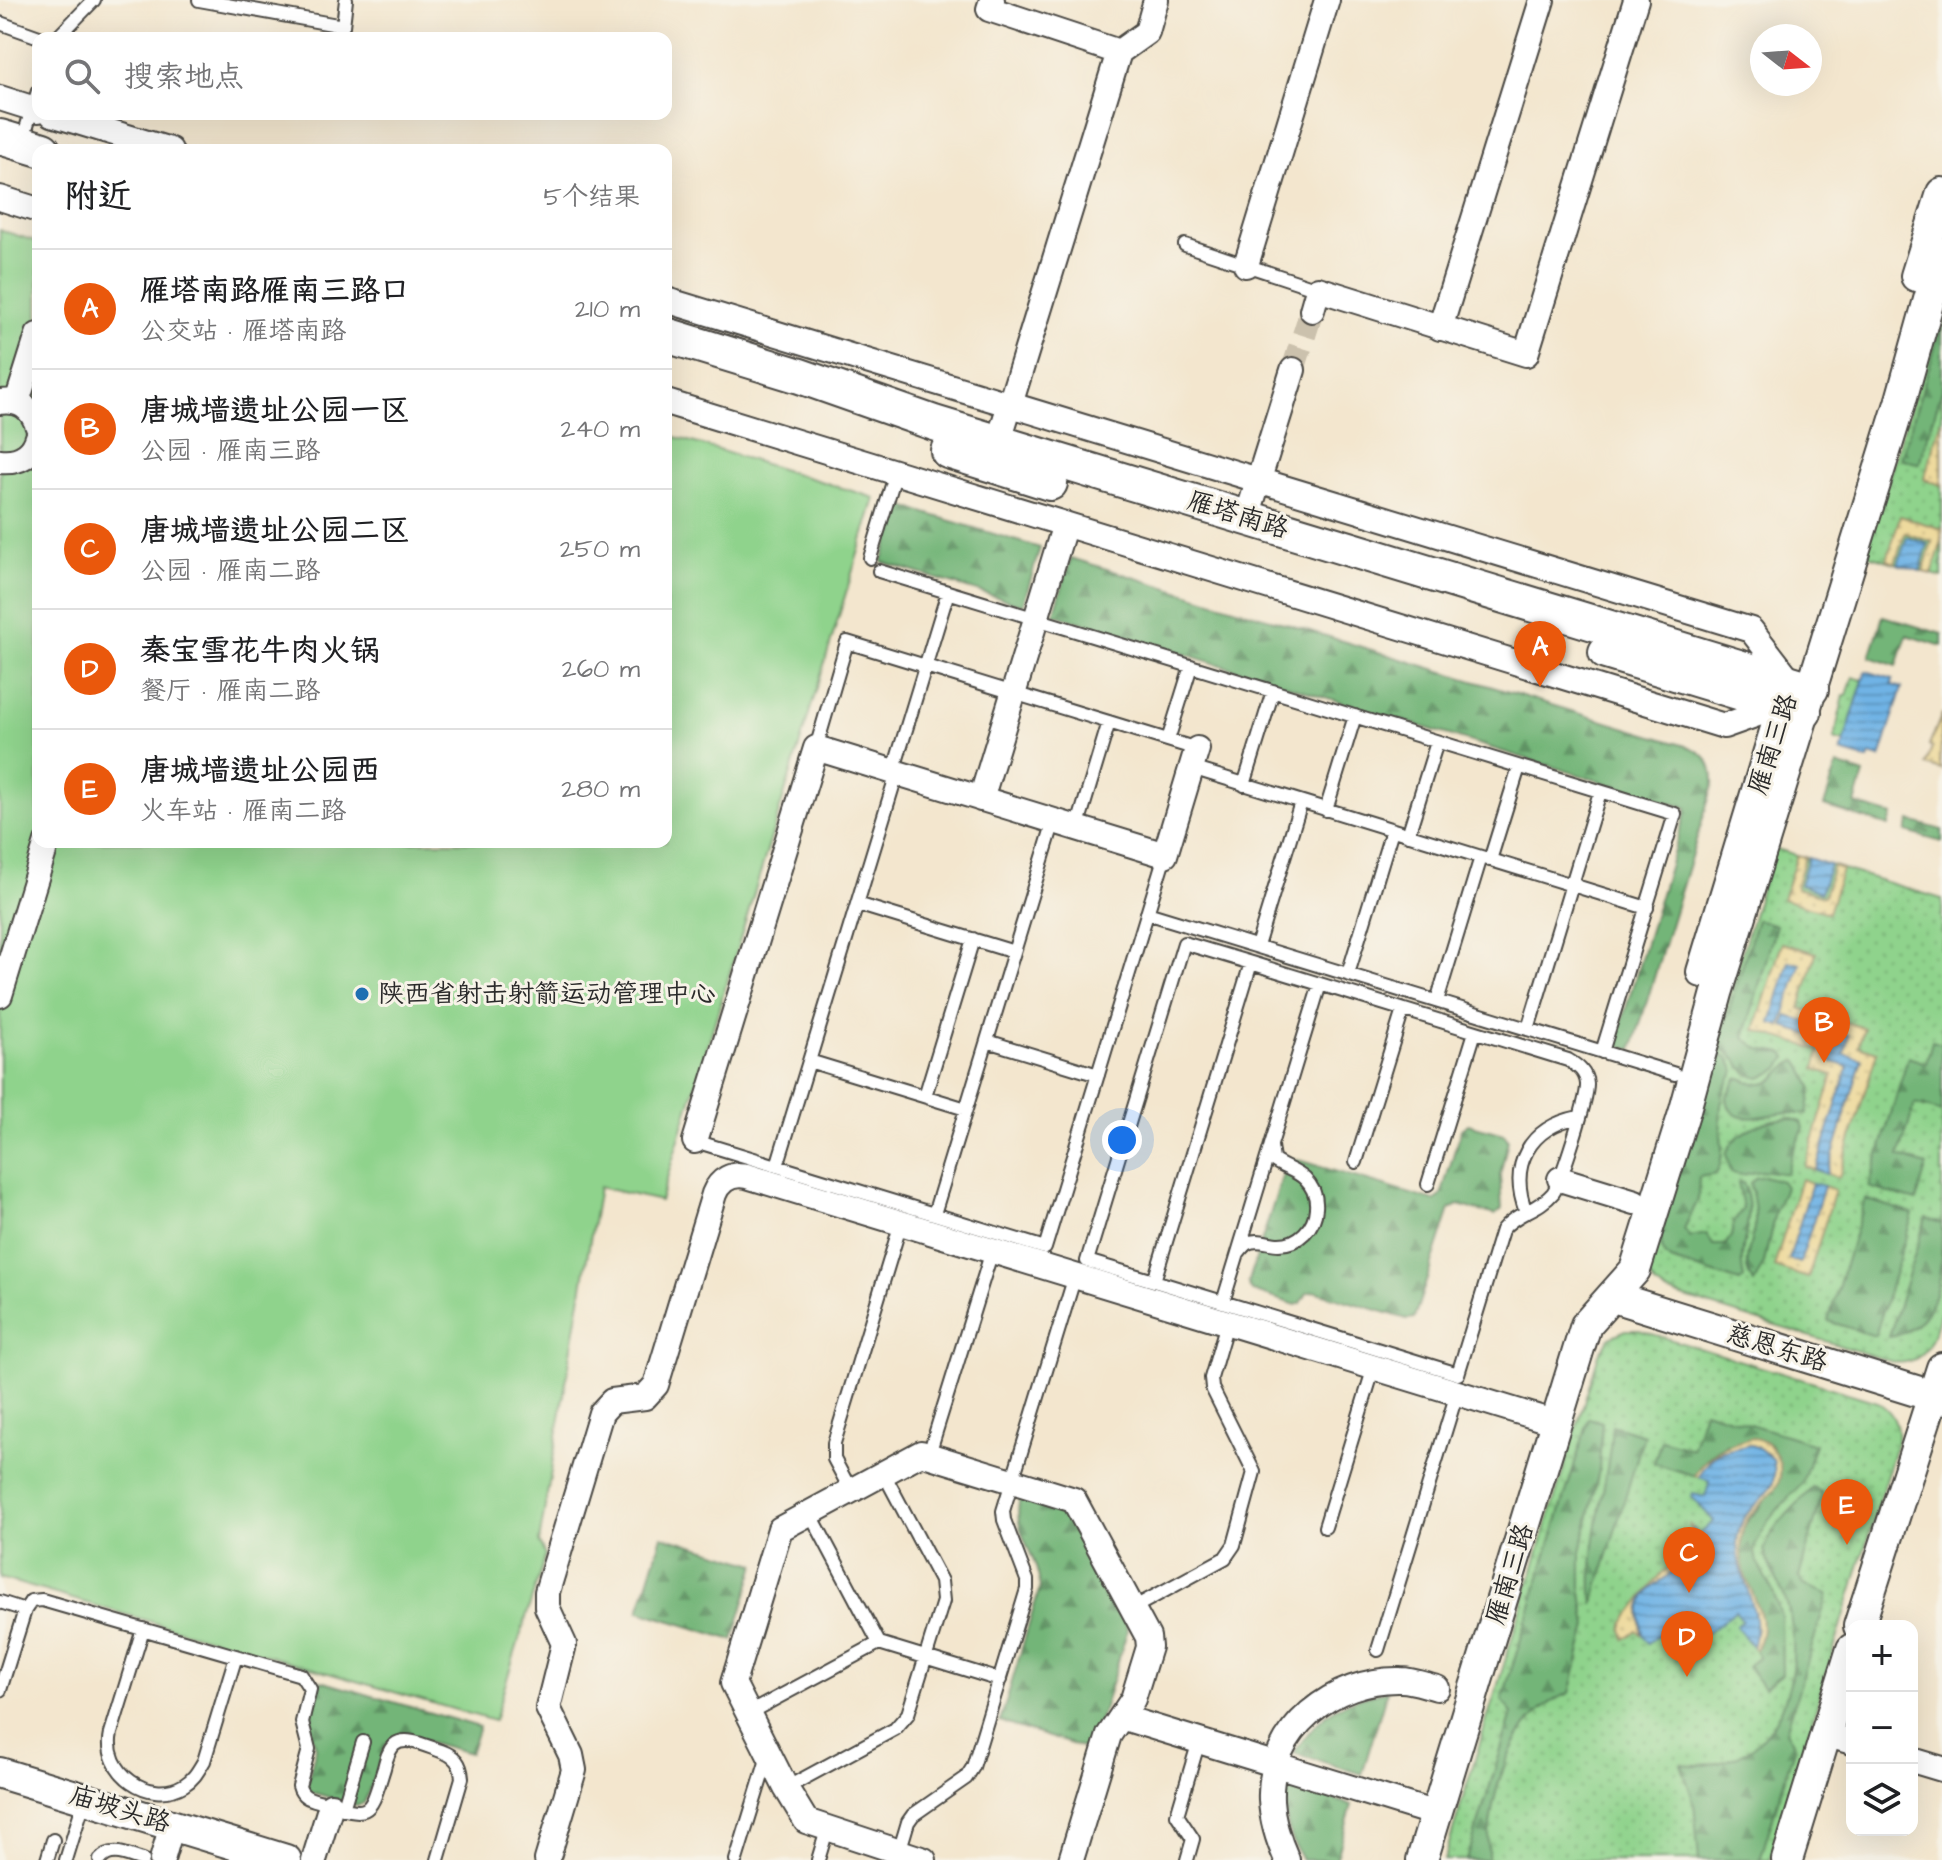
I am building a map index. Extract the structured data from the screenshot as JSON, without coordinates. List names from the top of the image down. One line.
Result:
{"streets":{"main road":["雁塔南路"],"street":["雁南三路","慈恩东路","庙坡头路"]},"crossings":[["雁塔南路","雁南三路"],["雁南三路","慈恩东路"]],"places":["陕西省射击射箭运动管理中心"],"north":"right","page":{"search":"搜索地点","heading":["附近","5个结果"],"list":[{"mark":"A","name":"雁塔南路雁南三路口","note":"公交站 · 雁塔南路","value":"210 m"},{"mark":"B","name":"唐城墙遗址公园一区","note":"公园 · 雁南三路","value":"240 m"},{"mark":"C","name":"唐城墙遗址公园二区","note":"公园 · 雁南二路","value":"250 m"},{"mark":"D","name":"秦宝雪花牛肉火锅","note":"餐厅 · 雁南二路","value":"260 m"},{"mark":"E","name":"唐城墙遗址公园西","note":"火车站 · 雁南二路","value":"280 m"}],"pins":["A","B","E","C","D"],"map_buttons":["+","−"]}}
